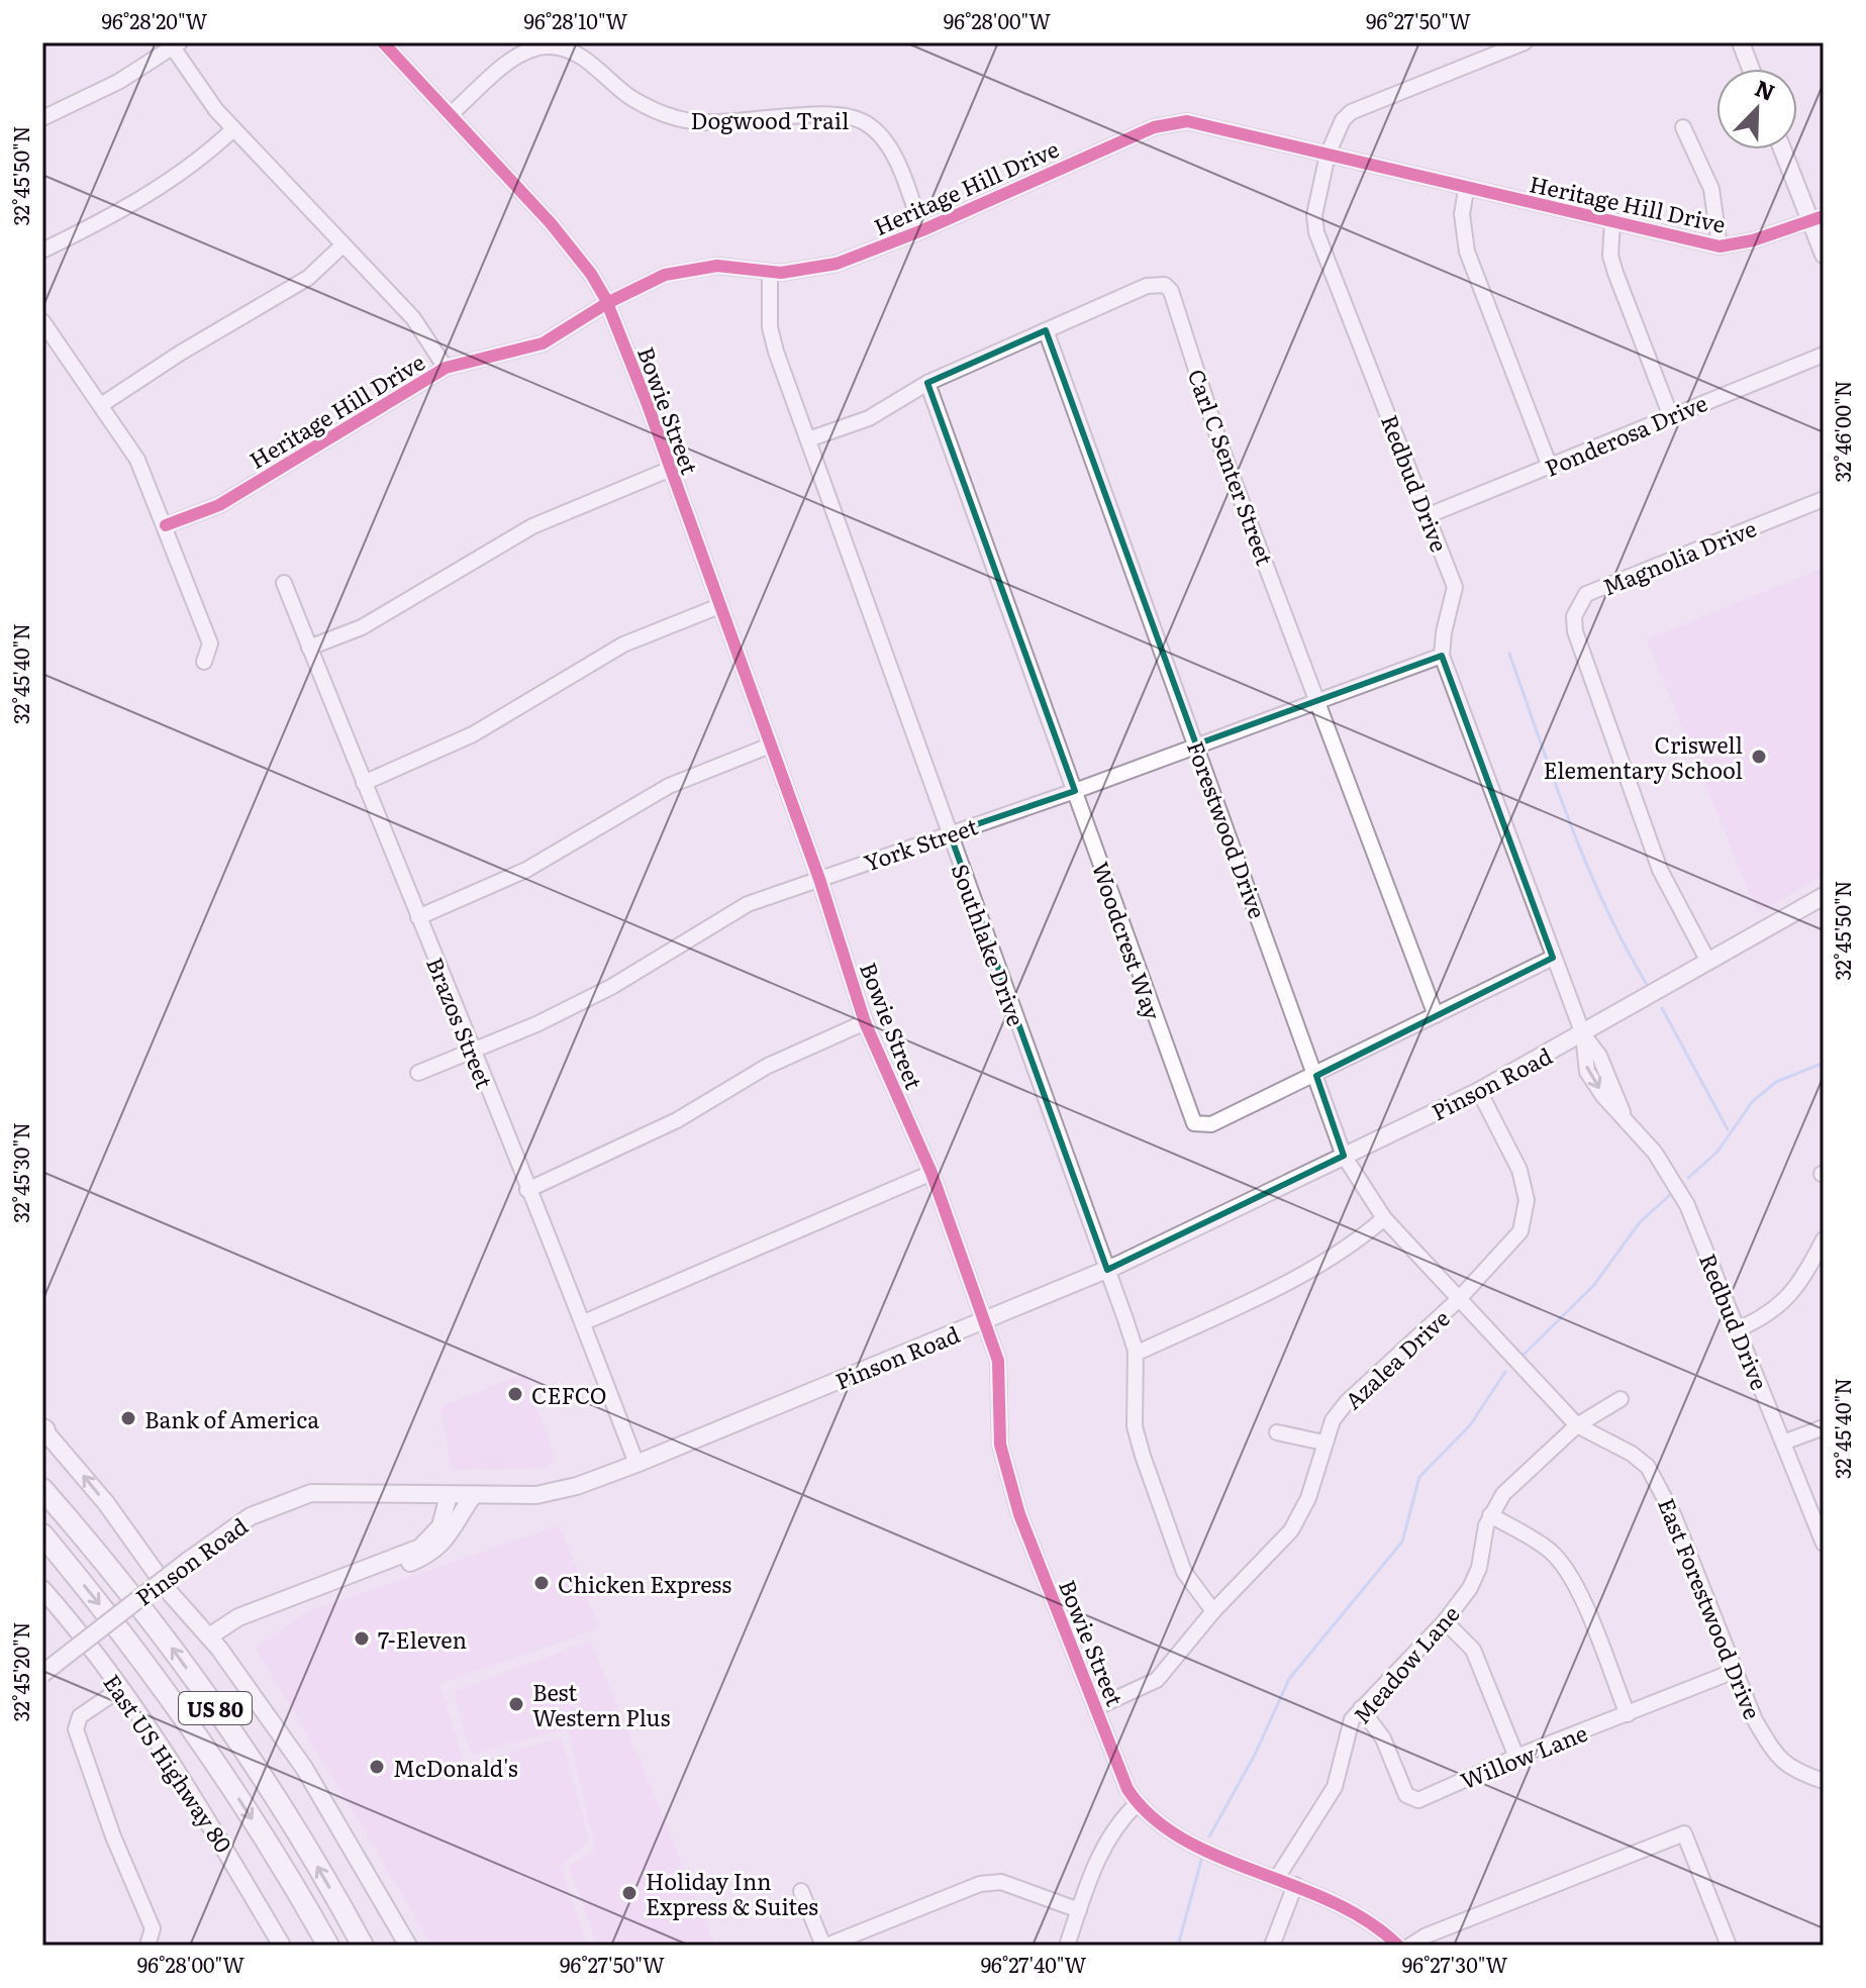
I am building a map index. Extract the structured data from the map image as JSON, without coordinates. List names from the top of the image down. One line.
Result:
{"streets":{"highway":["US 80"],"main road":["Pinson Road","East US Highway 80"],"street":["Dogwood Trail","Heritage Hill Drive","Bowie Street","Ponderosa Drive","Carl C Senter Street","Redbud Drive","Magnolia Drive","Forestwood Drive","York Street","Woodcrest Way","Southlake Drive","Brazos Street","Azalea Drive","East Forestwood Drive","Meadow Lane","Willow Lane"]},"crossings":[["Dogwood Trail","Heritage Hill Drive"],["Dogwood Trail","Bowie Street"],["Heritage Hill Drive","Bowie Street"],["Heritage Hill Drive","Redbud Drive"],["Heritage Hill Drive","Southlake Drive"],["Bowie Street","York Street"],["Bowie Street","Pinson Road"],["Bowie Street","Azalea Drive"],["Bowie Street","Meadow Lane"],["Ponderosa Drive","Redbud Drive"],["Carl C Senter Street","Forestwood Drive"],["Carl C Senter Street","York Street"],["Carl C Senter Street","Woodcrest Way"],["Carl C Senter Street","Southlake Drive"],["Redbud Drive","York Street"],["Redbud Drive","Woodcrest Way"],["Redbud Drive","Pinson Road"],["Magnolia Drive","Pinson Road"],["Forestwood Drive","York Street"],["Forestwood Drive","Woodcrest Way"],["Forestwood Drive","Pinson Road"],["Forestwood Drive","Azalea Drive"],["Forestwood Drive","East Forestwood Drive"],["York Street","Woodcrest Way"],["York Street","Southlake Drive"],["York Street","Brazos Street"],["Southlake Drive","Pinson Road"],["Southlake Drive","Azalea Drive"],["Brazos Street","Pinson Road"],["Pinson Road","Azalea Drive"],["Azalea Drive","East Forestwood Drive"],["East Forestwood Drive","Meadow Lane"],["East Forestwood Drive","Willow Lane"],["Meadow Lane","Willow Lane"]],"places":["Criswell Elementary School","CEFCO","Bank of America","Chicken Express","7-Eleven","Best Western Plus","McDonald's","Holiday Inn Express & Suites"],"north":"top right","coordinates":["96°28'20\"W","96°28'10\"W","96°28'00\"W","96°27'50\"W","32°45'50\"N","32°46'00\"N","32°45'40\"N","32°45'30\"N","32°45'20\"N","96°27'40\"W","96°27'30\"W"]}
